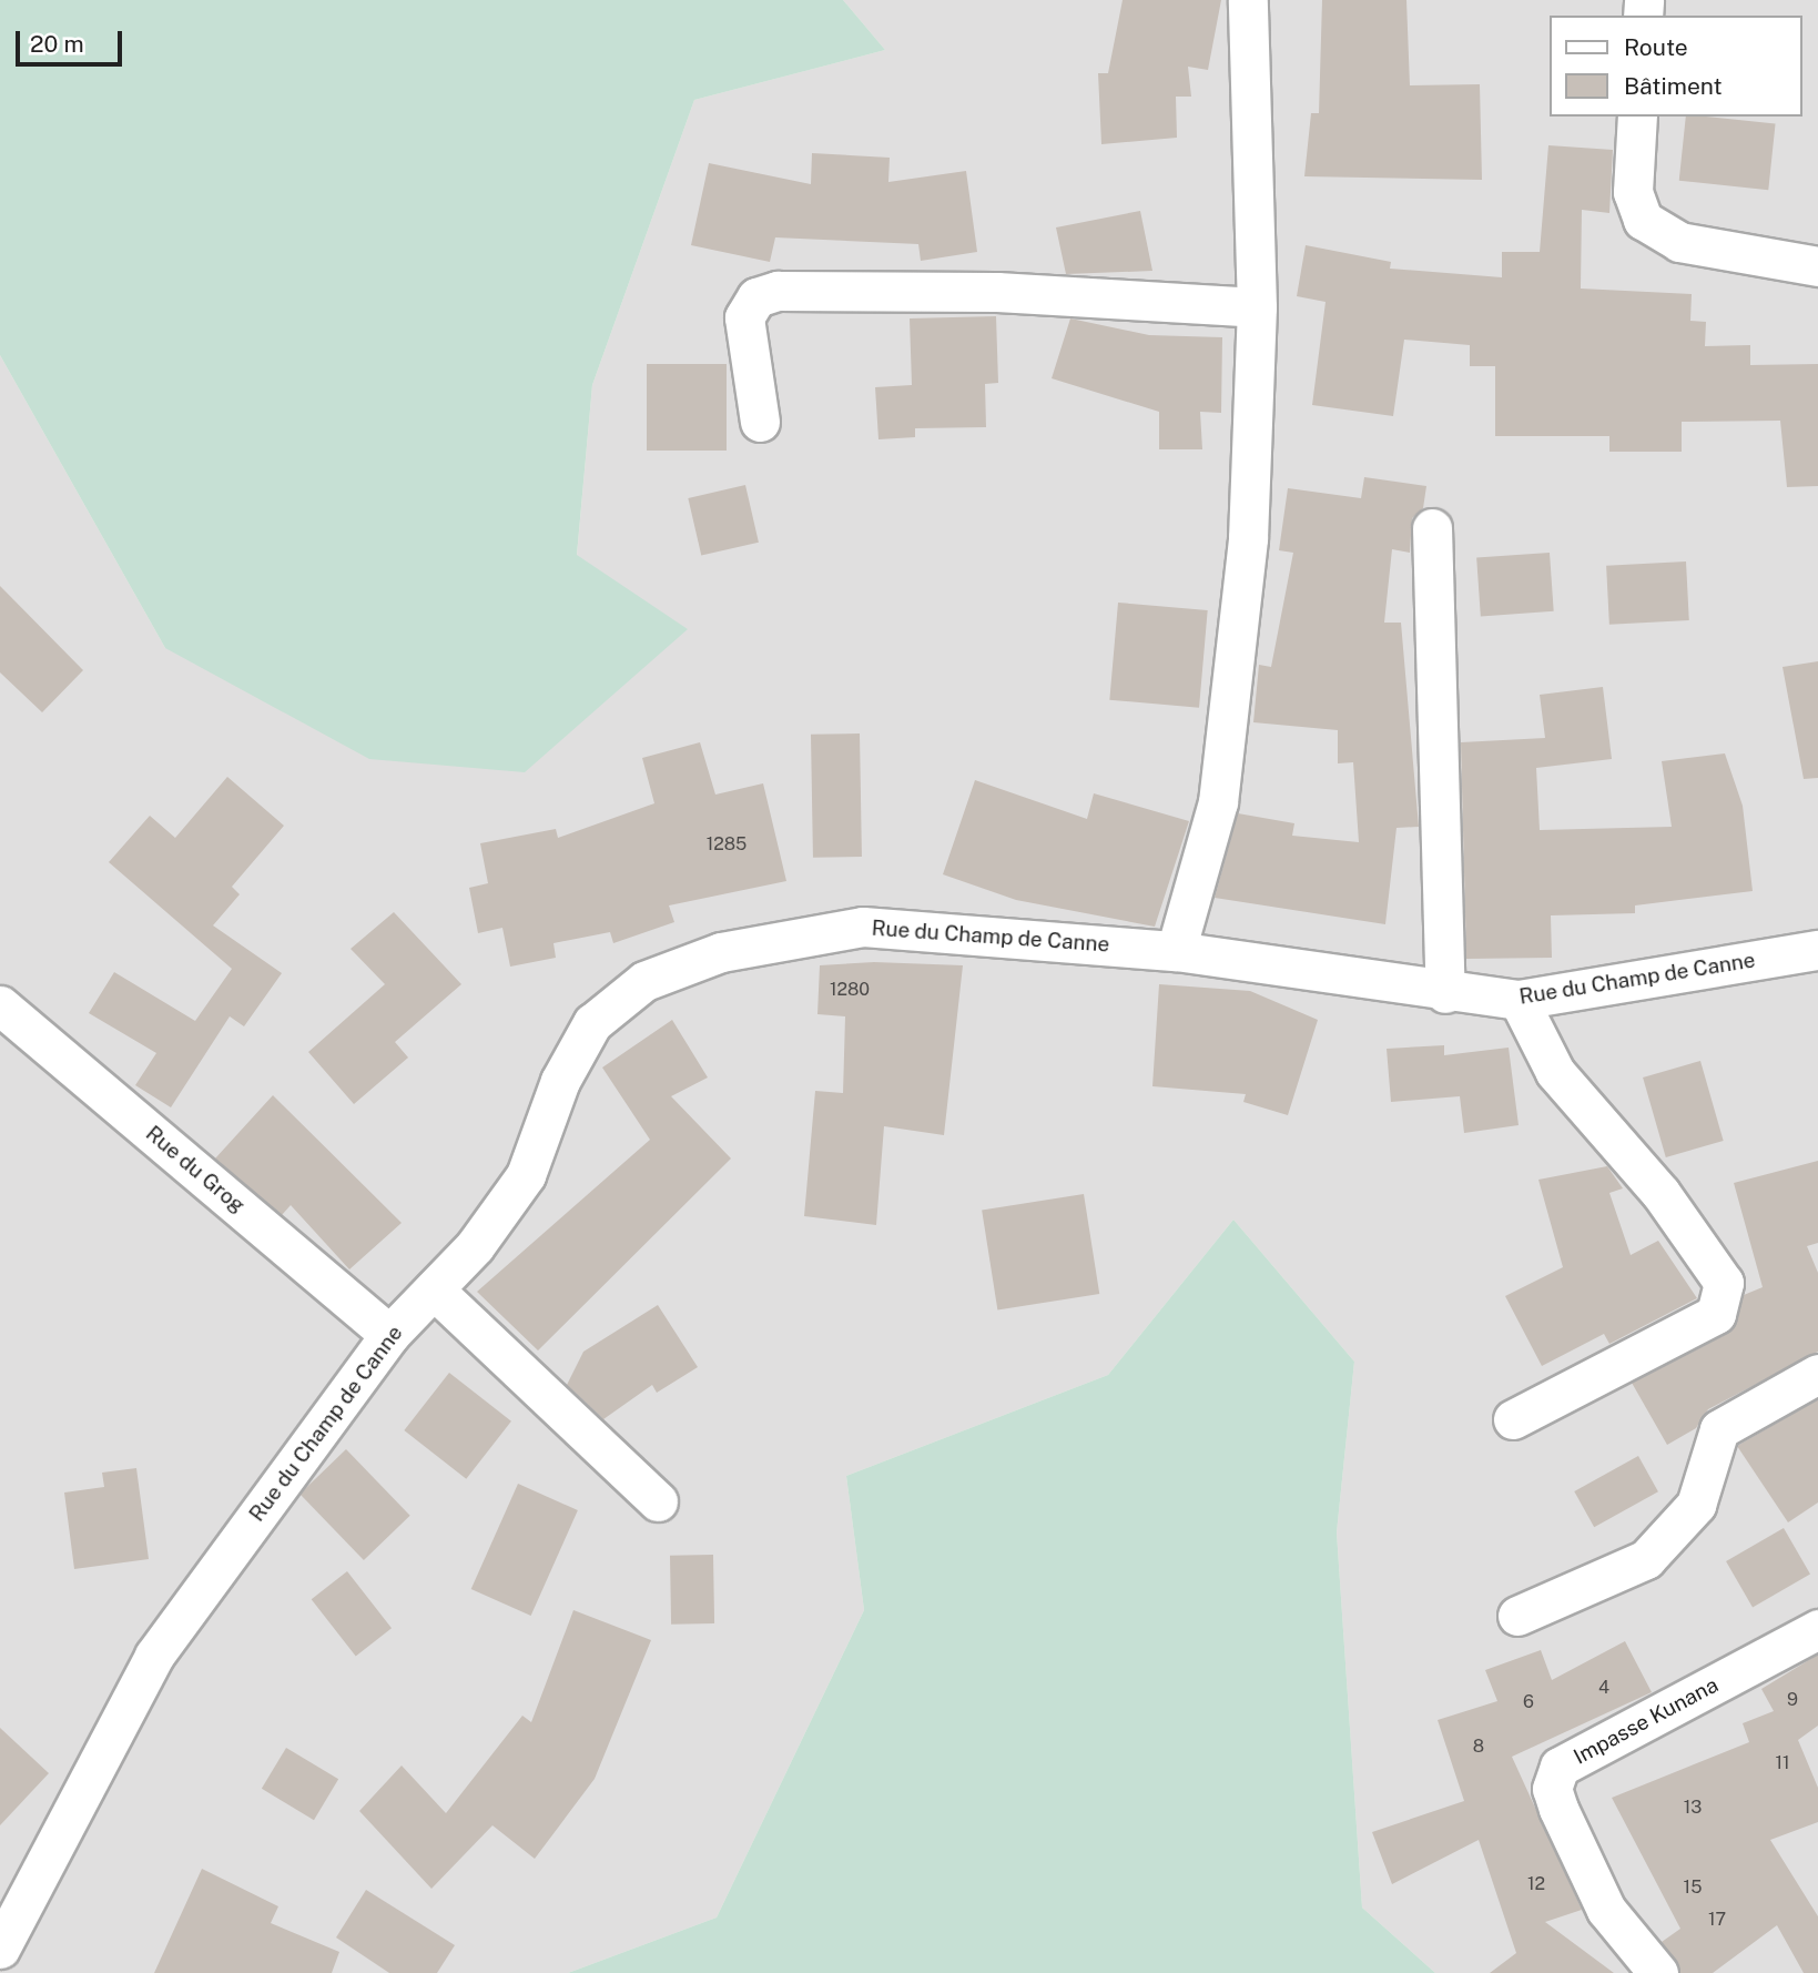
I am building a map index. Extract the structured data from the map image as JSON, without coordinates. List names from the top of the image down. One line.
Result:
{"streets":{"street":["Rue du Champ de Canne","Rue du Grog","Impasse Kunana"]},"crossings":[["Rue du Champ de Canne","Rue du Grog"]],"house_numbers":["1285","1280","4","9","6","8","11","13","12","15","17"],"legend":["Route","Bâtiment"],"scale_bar":"20 m"}
